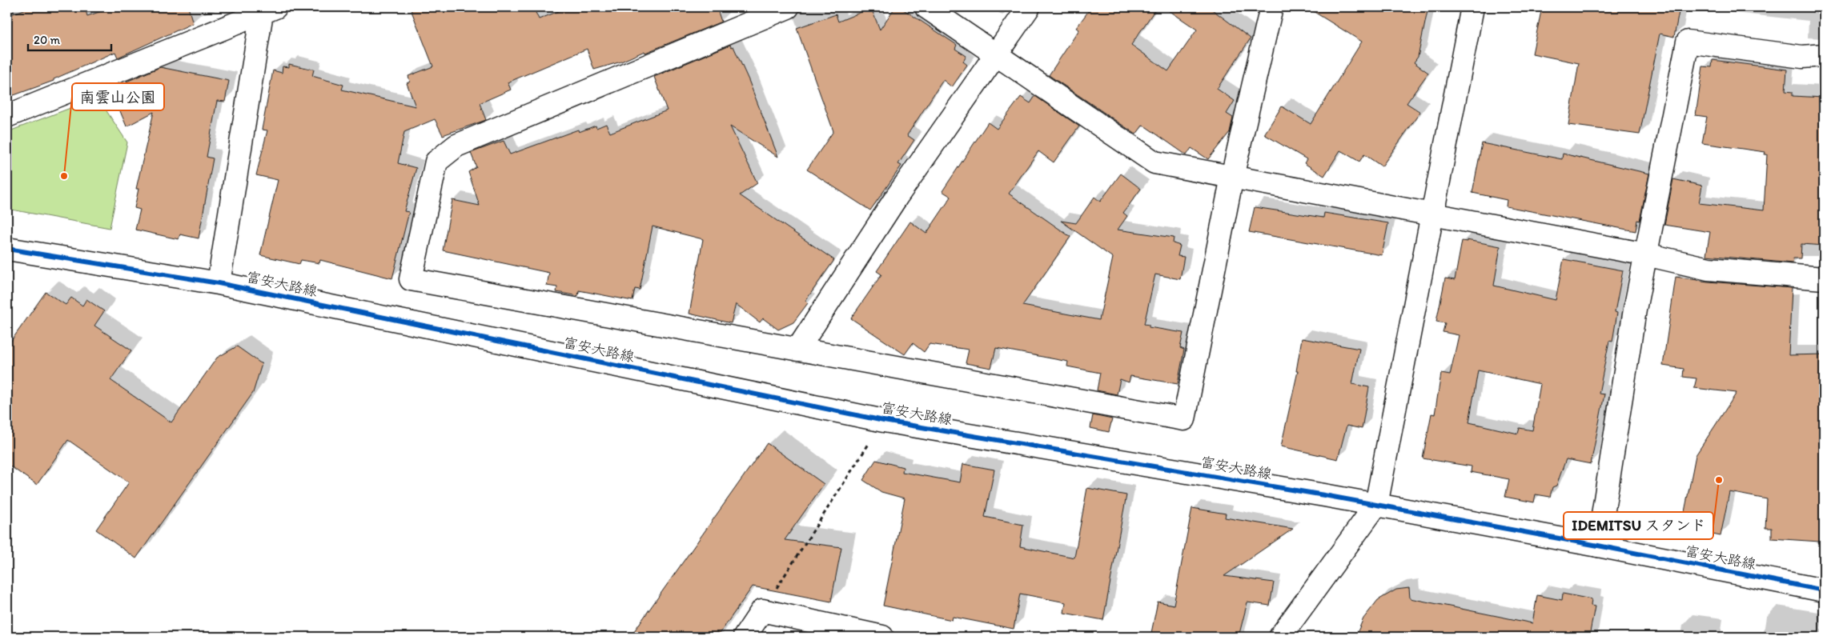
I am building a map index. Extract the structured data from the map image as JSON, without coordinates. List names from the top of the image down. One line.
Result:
{"streets":{"street":["富安大路線"]},"places":["南雲山公園","IDEMITSU スタンド"],"scale_bar":"20 m"}
